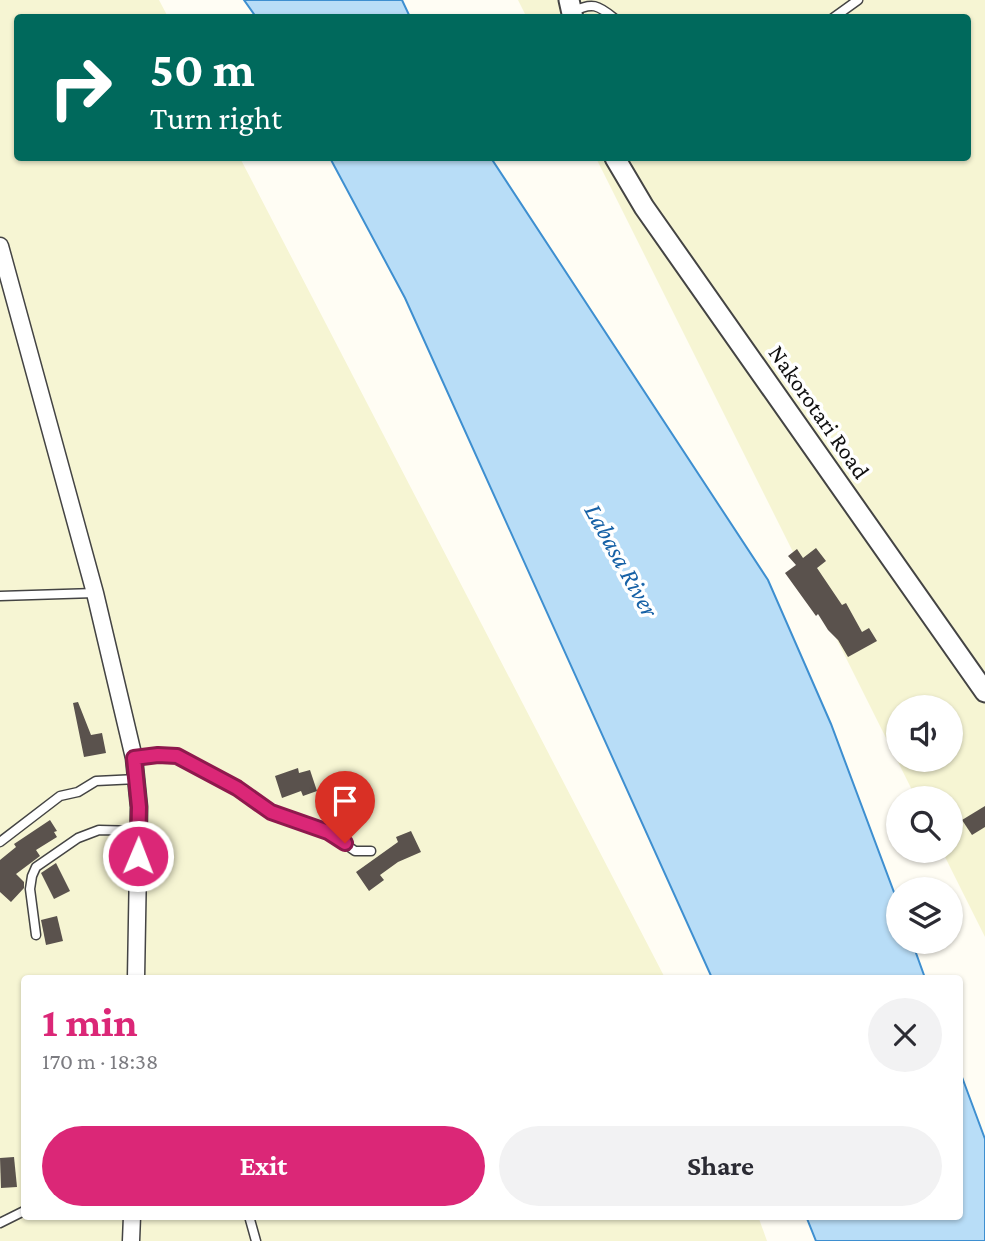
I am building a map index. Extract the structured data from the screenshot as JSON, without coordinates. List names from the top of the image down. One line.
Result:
{"streets":{"street":["Nakorotari Road"]},"water":["Labasa River"],"page":{"turn":["50 m","Turn right"],"heading":["1 min","170 m · 18:38"],"buttons":["Exit","Share"]}}
